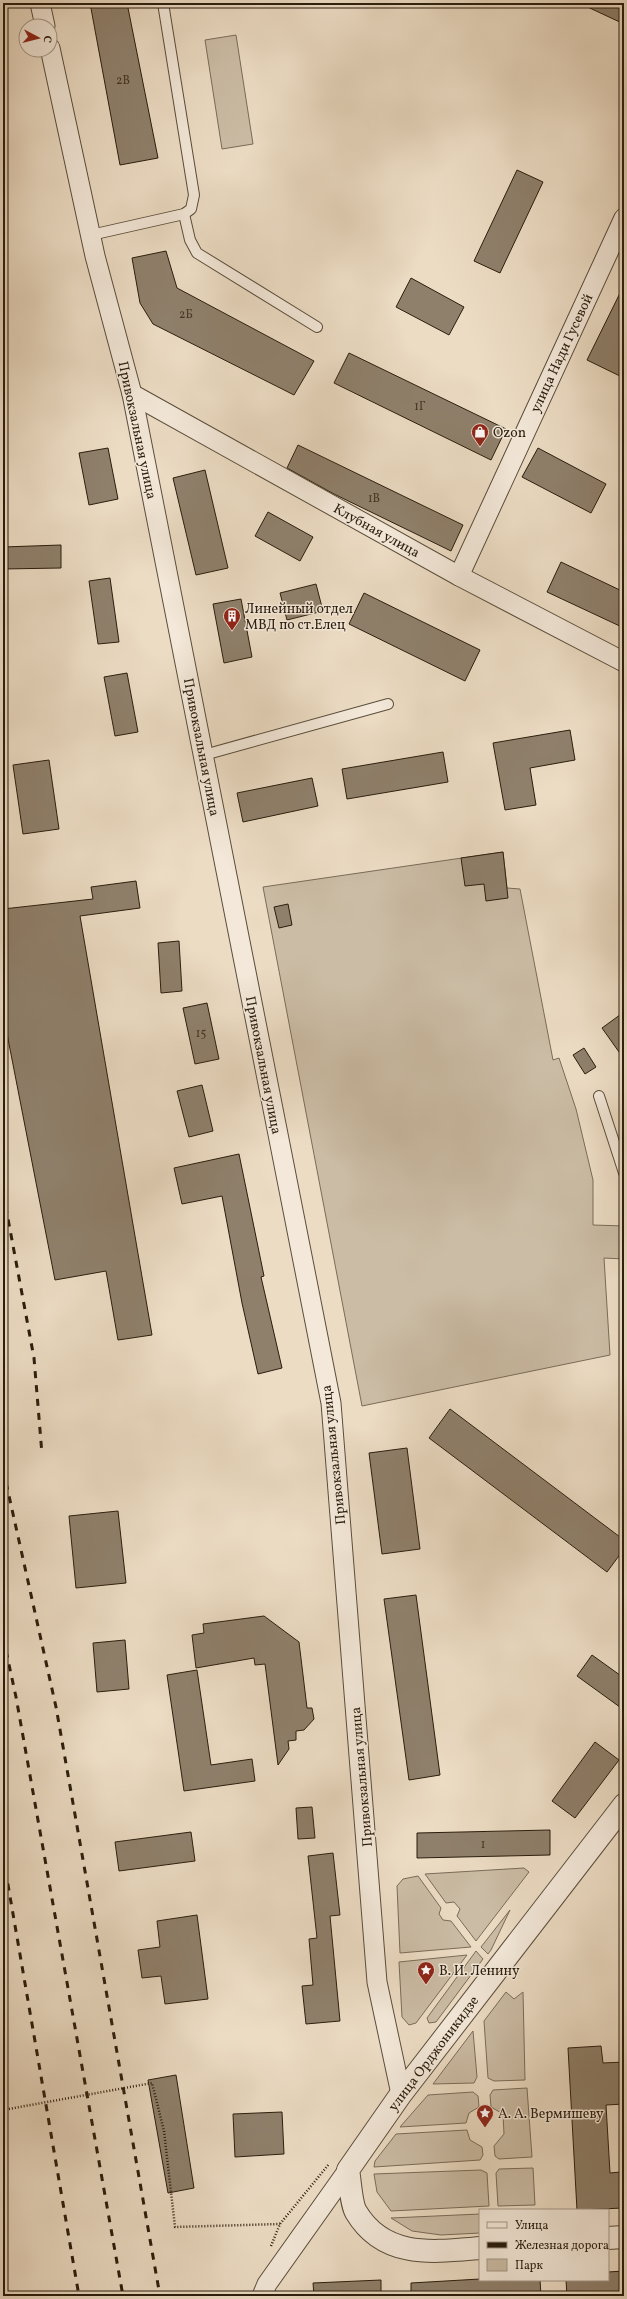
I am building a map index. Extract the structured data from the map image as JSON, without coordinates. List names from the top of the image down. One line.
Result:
{"streets":{"street":["улица Нади Гусевой","Привокзальная улица","Клубная улица","улица Орджоникидзе"]},"crossings":[["улица Нади Гусевой","Клубная улица"],["Привокзальная улица","Клубная улица"],["Привокзальная улица","улица Орджоникидзе"]],"places":{"shop":["Ozon"],"building":["Линейный отдел МВД по ст.Елец"],"place":["В. И. Ленину","А. А. Вермишеву"]},"house_numbers":["2В","2Б","1Г","1В","15","1"],"legend":["Улица","Железная дорога","Парк"],"north":"right"}
